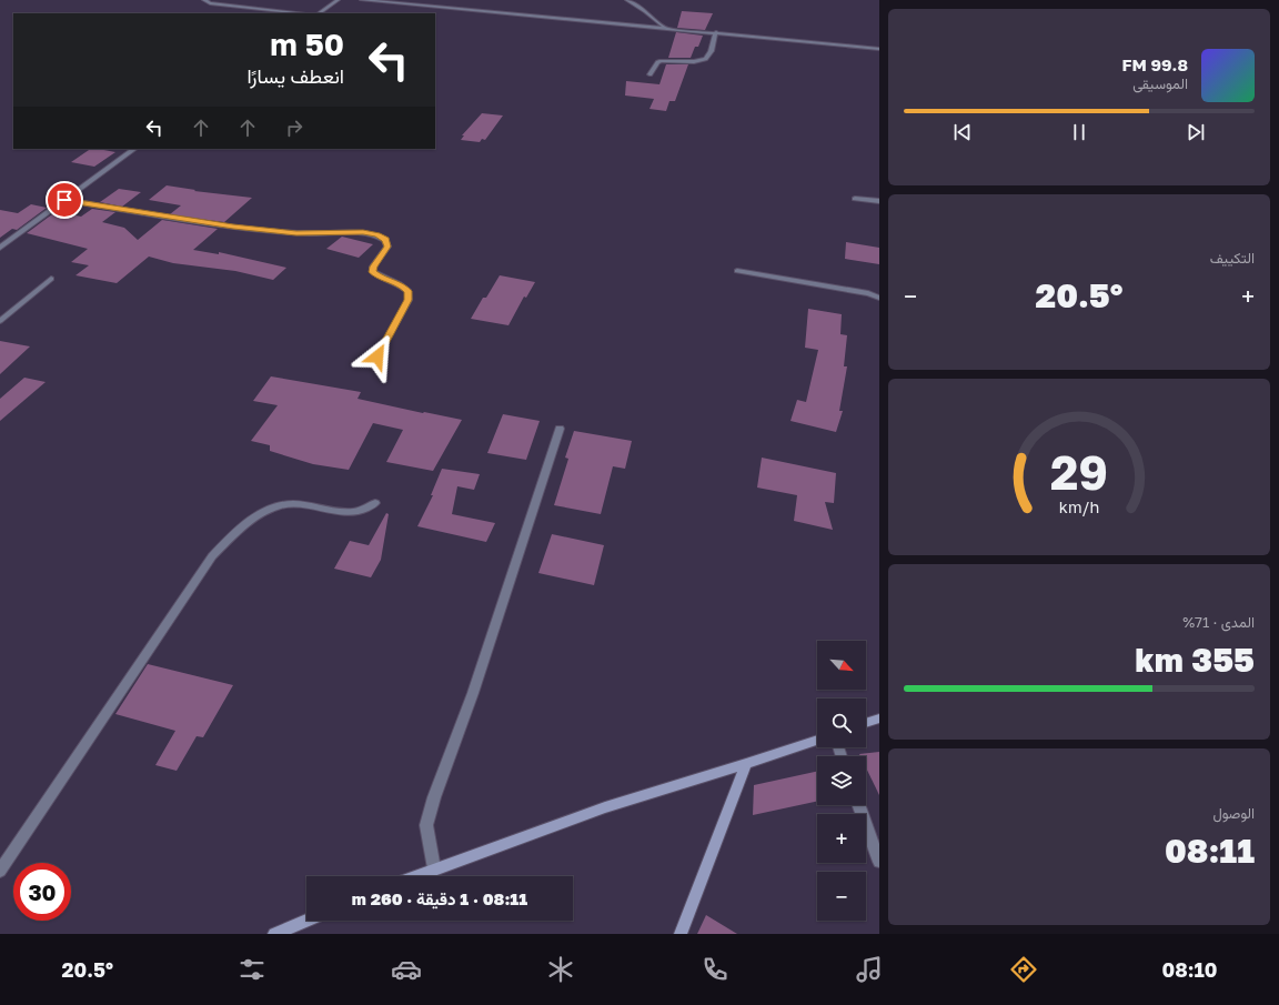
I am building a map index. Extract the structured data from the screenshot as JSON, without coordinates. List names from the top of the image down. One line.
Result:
{"north":"bottom right","page":{"turn":["50 m","انعطف يسارًا"],"song":["99.8 FM","الموسيقى"],"tile":["التكييف",["المدى · 71%","355 km"],["الوصول","08:11"]],"heat":["−","20.5°","+"],"map_buttons":["+","−"],"limit":"30","trip":"08:11 · 1 دقيقة · 260 m","tabs":["08:10","20.5°"],"gauge":["29","km/h"]}}
